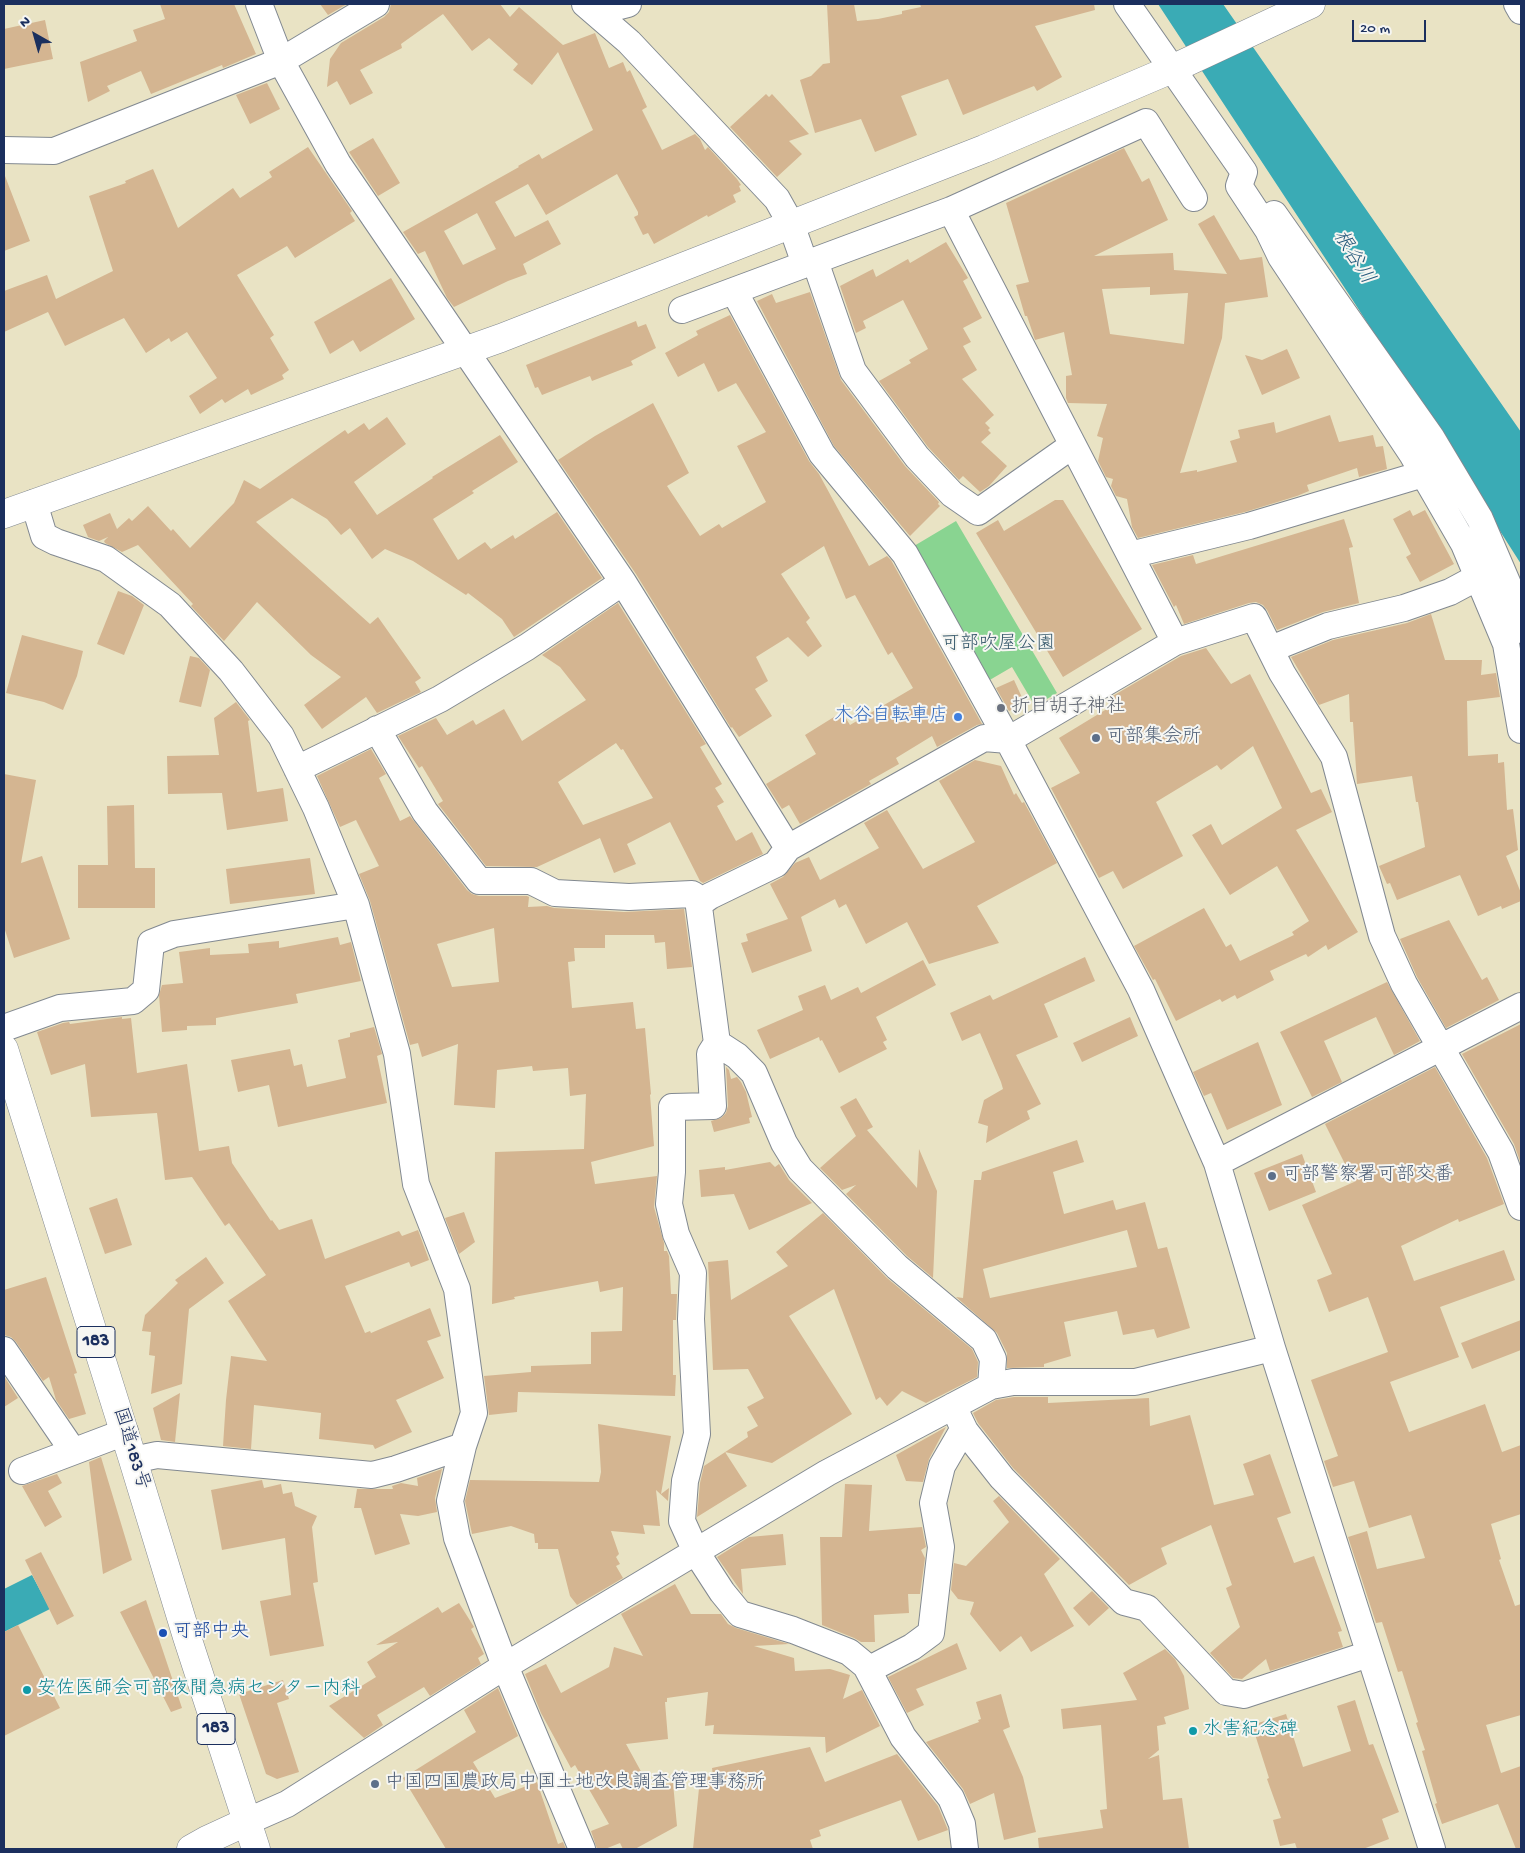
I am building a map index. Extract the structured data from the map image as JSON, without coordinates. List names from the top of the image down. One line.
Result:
{"streets":{"main road":["183","国道183号"]},"water":["根谷川"],"parks":["可部吹屋公園"],"places":["折目胡子神社","木谷自転車店","可部集会所","可部警察署可部交番","可部中央","安佐医師会可部夜間急病センター内科","水害紀念碑","中国四国農政局中国土地改良調査管理事務所"],"scale_bar":"20 m","north":"top left"}
